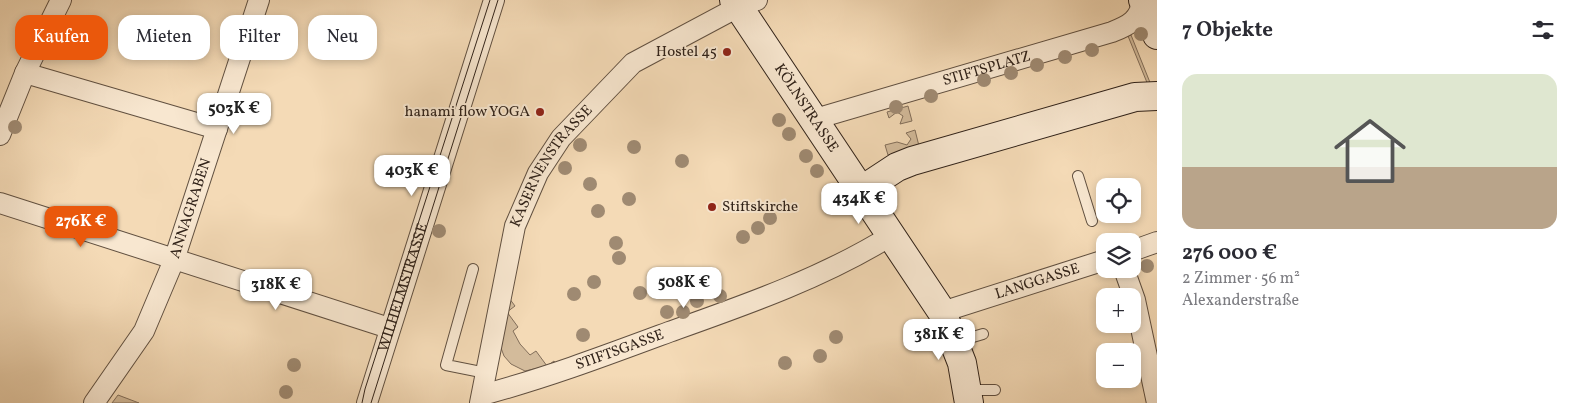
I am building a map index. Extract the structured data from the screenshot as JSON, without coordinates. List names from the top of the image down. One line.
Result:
{"streets":{"street":["STIFTSPLATZ","KÖLNSTRASSE","KASERNENSTRASSE","ANNAGRABEN","LANGGASSE","WILHELMSTRASSE","STIFTSGASSE"]},"crossings":[["STIFTSPLATZ","KÖLNSTRASSE"],["KÖLNSTRASSE","KASERNENSTRASSE"],["KÖLNSTRASSE","LANGGASSE"],["KÖLNSTRASSE","STIFTSGASSE"],["KASERNENSTRASSE","STIFTSGASSE"]],"places":["Hostel 45","hanami flow YOGA","Stiftskirche"],"page":{"heading":"7 Objekte","chip":["Kaufen","Mieten","Filter","Neu"],"list":[{"name":"276 000 €","note":"2 Zimmer · 56 m² · Alexanderstraße"}],"price":["503K €","403K €","434K €","276K €","508K €","318K €","381K €"],"map_buttons":["+","−"]}}
